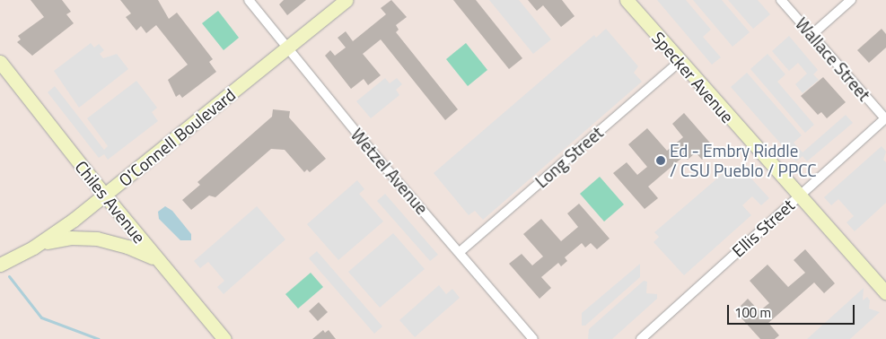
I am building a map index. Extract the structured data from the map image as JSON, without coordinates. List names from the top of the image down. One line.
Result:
{"streets":{"street":["Wallace Street","Specker Avenue","O'Connell Boulevard","Long Street","Wetzel Avenue","Chiles Avenue","Ellis Street"]},"crossings":[["Wallace Street","Ellis Street"],["Specker Avenue","Long Street"],["Specker Avenue","Ellis Street"],["O'Connell Boulevard","Wetzel Avenue"],["O'Connell Boulevard","Chiles Avenue"],["Long Street","Wetzel Avenue"]],"places":["Ed - Embry Riddle / CSU Pueblo / PPCC"],"scale_bar":"100 m"}
